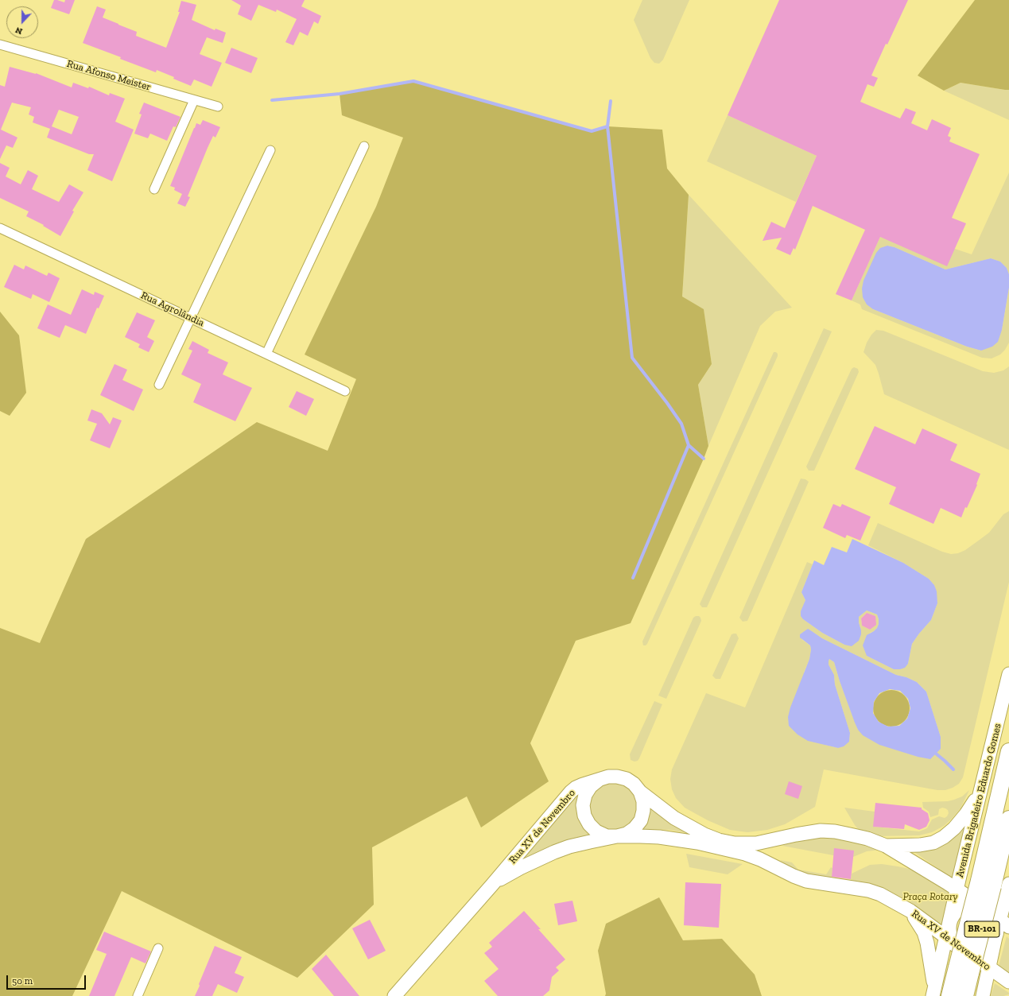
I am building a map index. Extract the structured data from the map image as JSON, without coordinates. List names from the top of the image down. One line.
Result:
{"streets":{"highway":["BR-101"],"main road":["Avenida Brigadeiro Eduardo Gomes","Rua XV de Novembro"],"street":["Rua Afonso Meister","Rua Agrolândia"]},"crossings":[["Avenida Brigadeiro Eduardo Gomes","Rua XV de Novembro"]],"parks":["Praça Rotary"],"scale_bar":"50 m","north":"bottom"}
